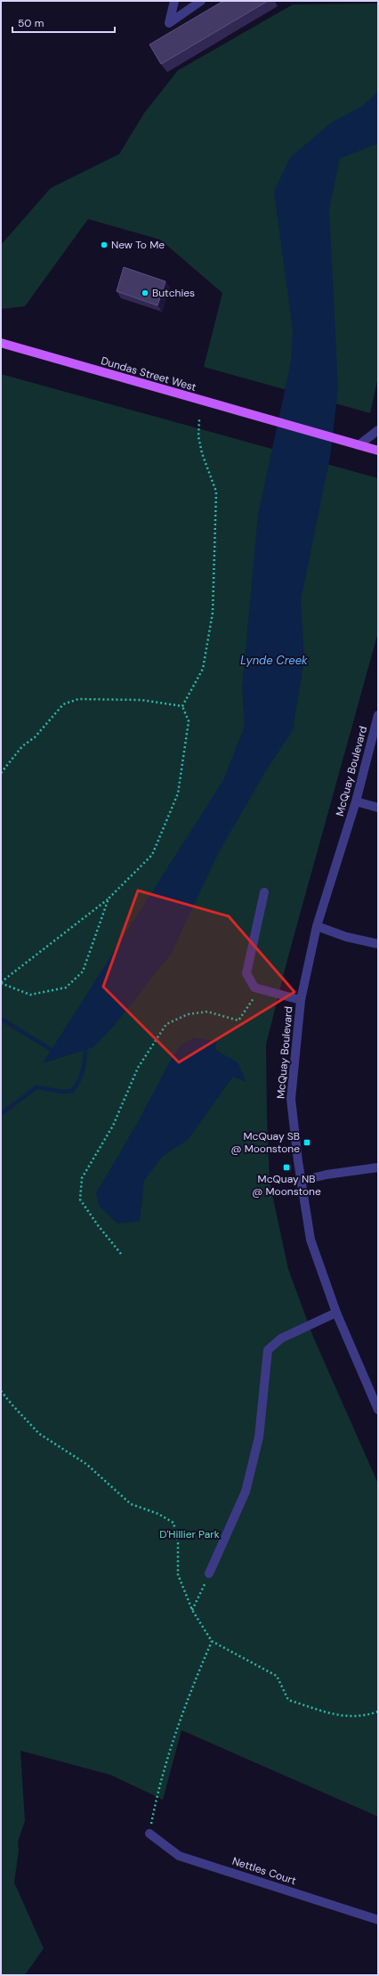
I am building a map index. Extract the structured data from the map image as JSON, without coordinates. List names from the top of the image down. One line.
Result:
{"streets":{"main road":["Dundas Street West"],"street":["McQuay Boulevard","Nettles Court"]},"water":["Lynde Creek"],"parks":["D'Hillier Park"],"places":{"other":["New To Me","Butchies"],"transit":["McQuay SB @ Moonstone","McQuay NB @ Moonstone"]},"scale_bar":"50 m"}
